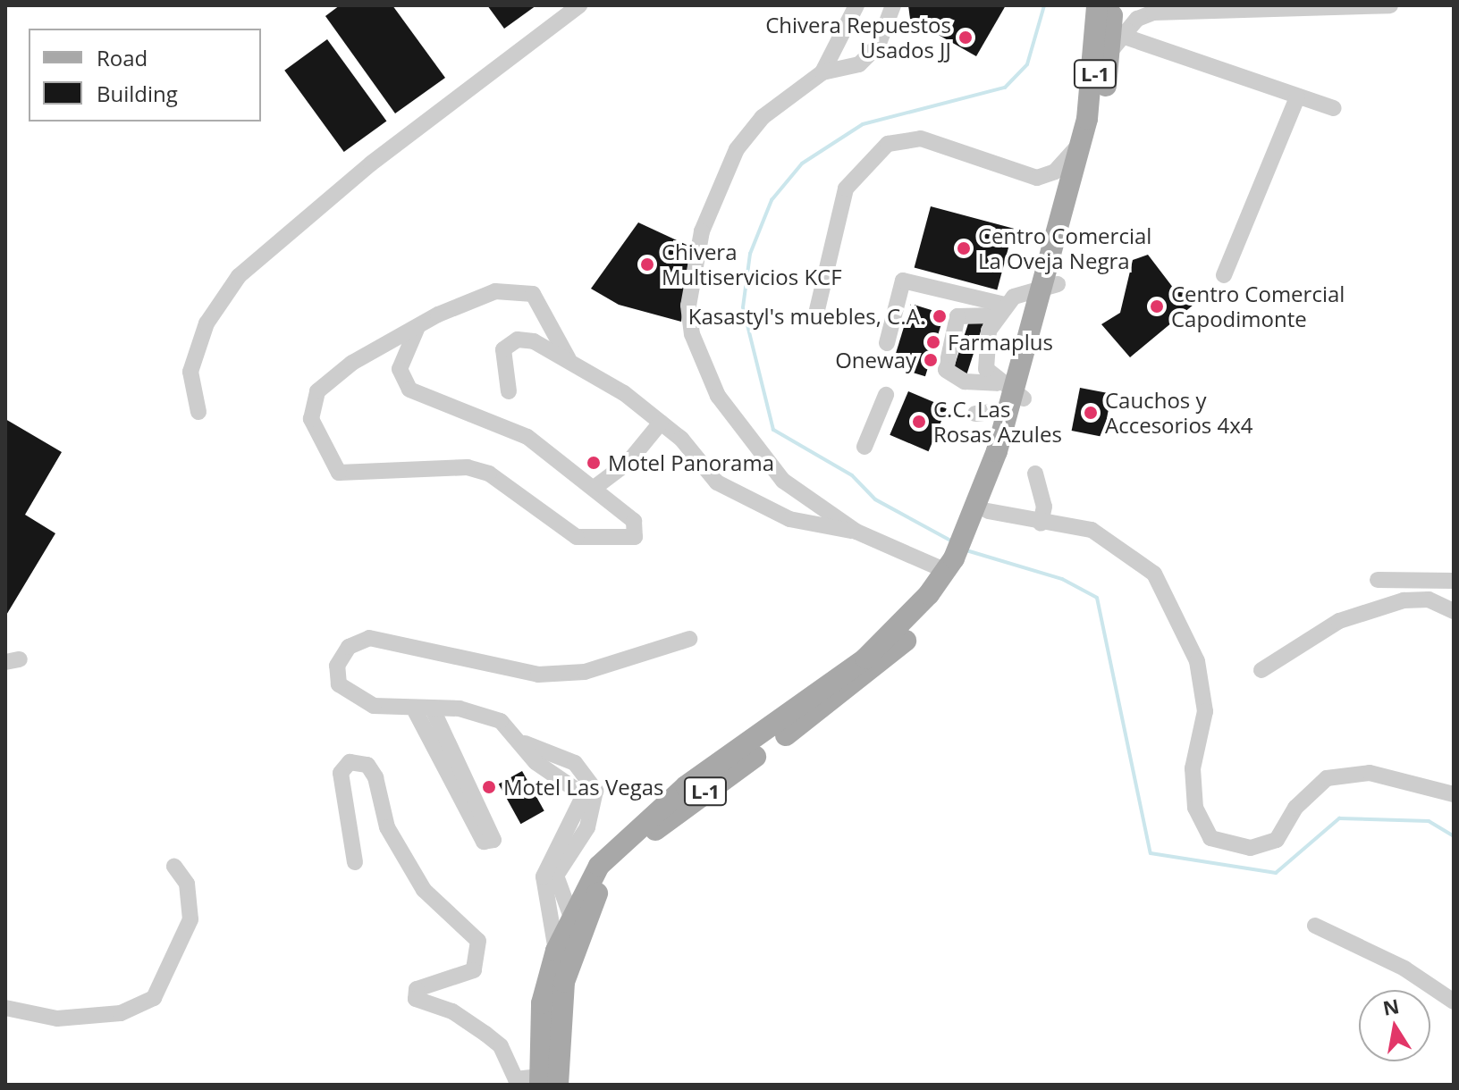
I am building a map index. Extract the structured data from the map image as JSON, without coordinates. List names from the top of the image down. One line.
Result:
{"streets":{"main road":["L-1"]},"places":["Chivera Repuestos Usados JJ","Centro Comercial La Oveja Negra","Chivera Multiservicios KCF","Centro Comercial Capodimonte","Kasastyl's muebles, C.A.","Farmaplus","Oneway","Cauchos y Accesorios 4x4","C.C. Las Rosas Azules","Motel Panorama","Motel Las Vegas"],"legend":["Road","Building"],"north":"top"}
